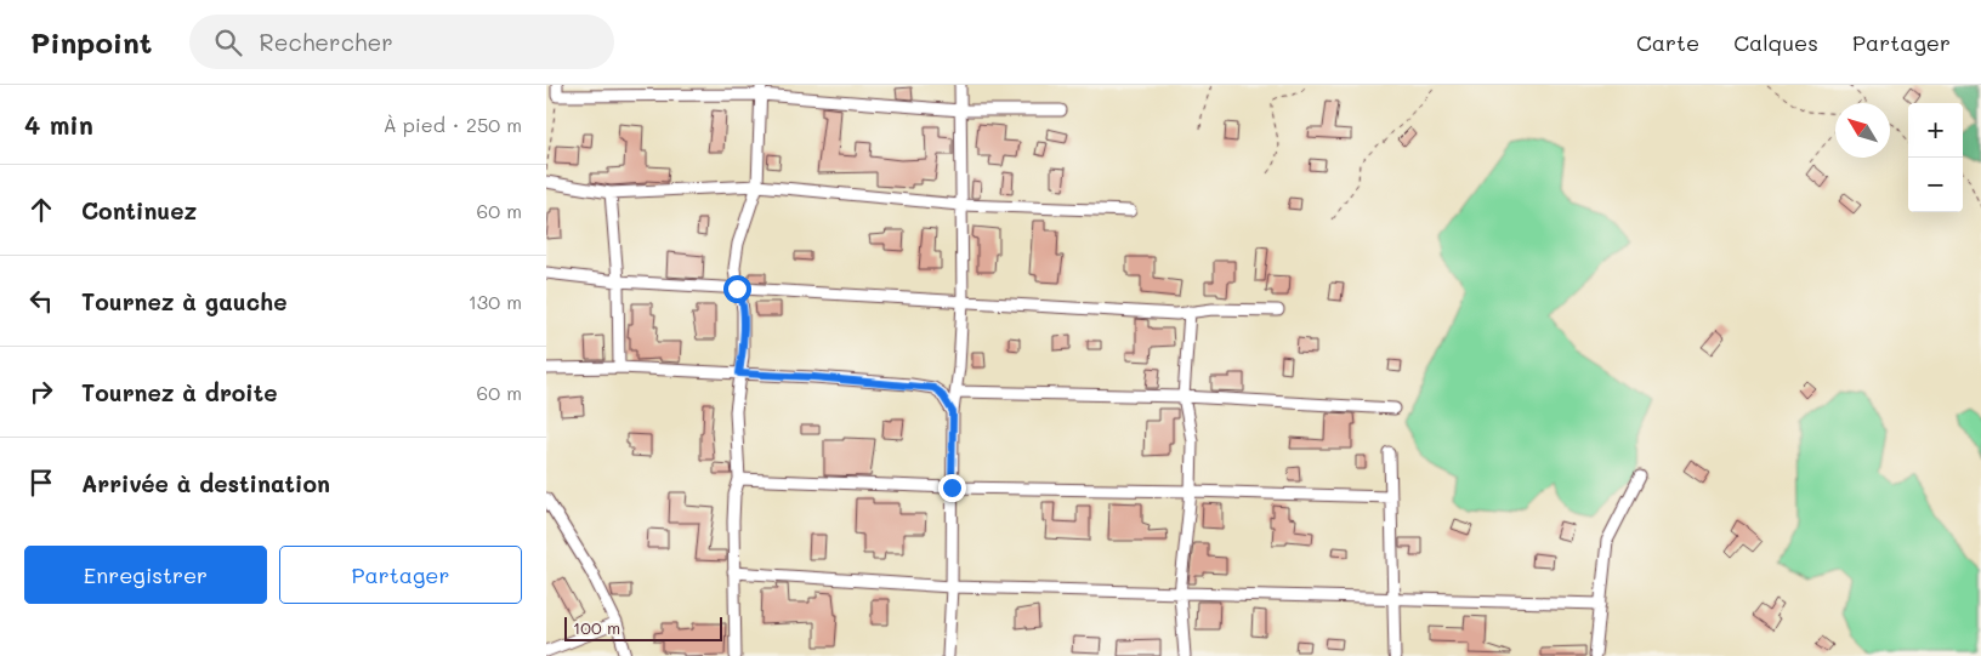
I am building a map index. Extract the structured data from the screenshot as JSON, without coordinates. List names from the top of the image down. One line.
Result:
{"scale_bar":"100 m","north":"top left","page":{"header":"Pinpoint","search":"Rechercher","nav":["Carte","Calques","Partager"],"heading":["4 min","À pied · 250 m"],"map_buttons":["+","−"],"list":[["Continuez","60 m"],["Tournez à gauche","130 m"],["Tournez à droite","60 m"],"Arrivée à destination"],"buttons":["Enregistrer","Partager"],"scale":"100 m"}}
